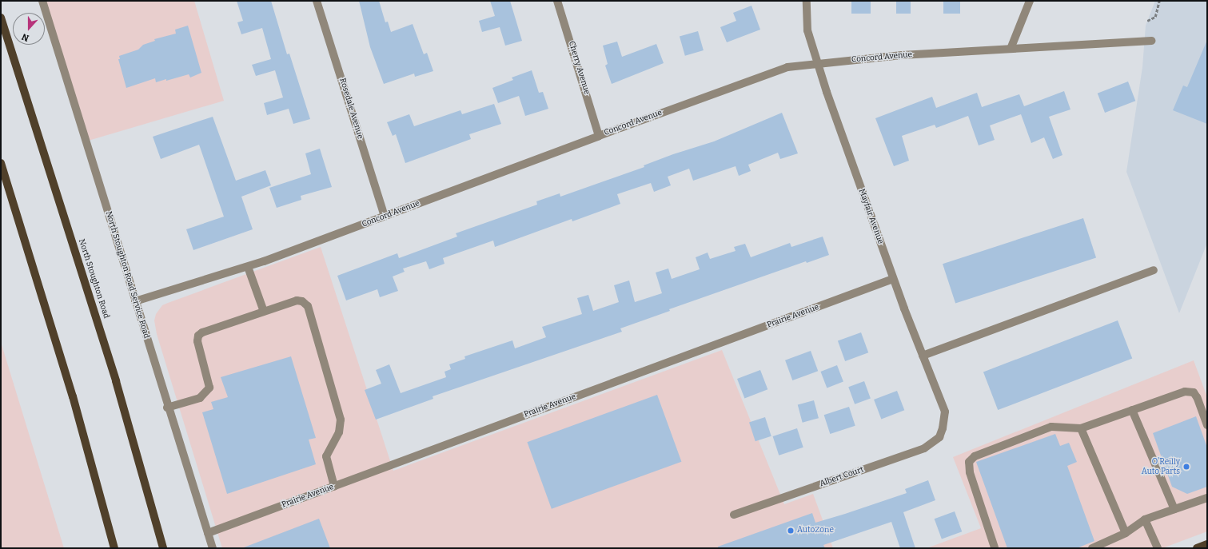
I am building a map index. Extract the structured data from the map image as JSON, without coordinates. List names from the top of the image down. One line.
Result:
{"streets":{"main road":["North Stoughton Road"],"street":["Concord Avenue","Cherry Avenue","Rosedale Avenue","Mayfair Avenue","North Stoughton Road Service Road","Prairie Avenue","Albert Court"]},"crossings":[["Concord Avenue","Cherry Avenue"],["Concord Avenue","Rosedale Avenue"],["Concord Avenue","Mayfair Avenue"],["Concord Avenue","North Stoughton Road Service Road"],["Mayfair Avenue","Prairie Avenue"],["Mayfair Avenue","Albert Court"],["North Stoughton Road Service Road","Prairie Avenue"]],"places":["O'Reilly Auto Parts","AutoZone"],"north":"bottom"}
